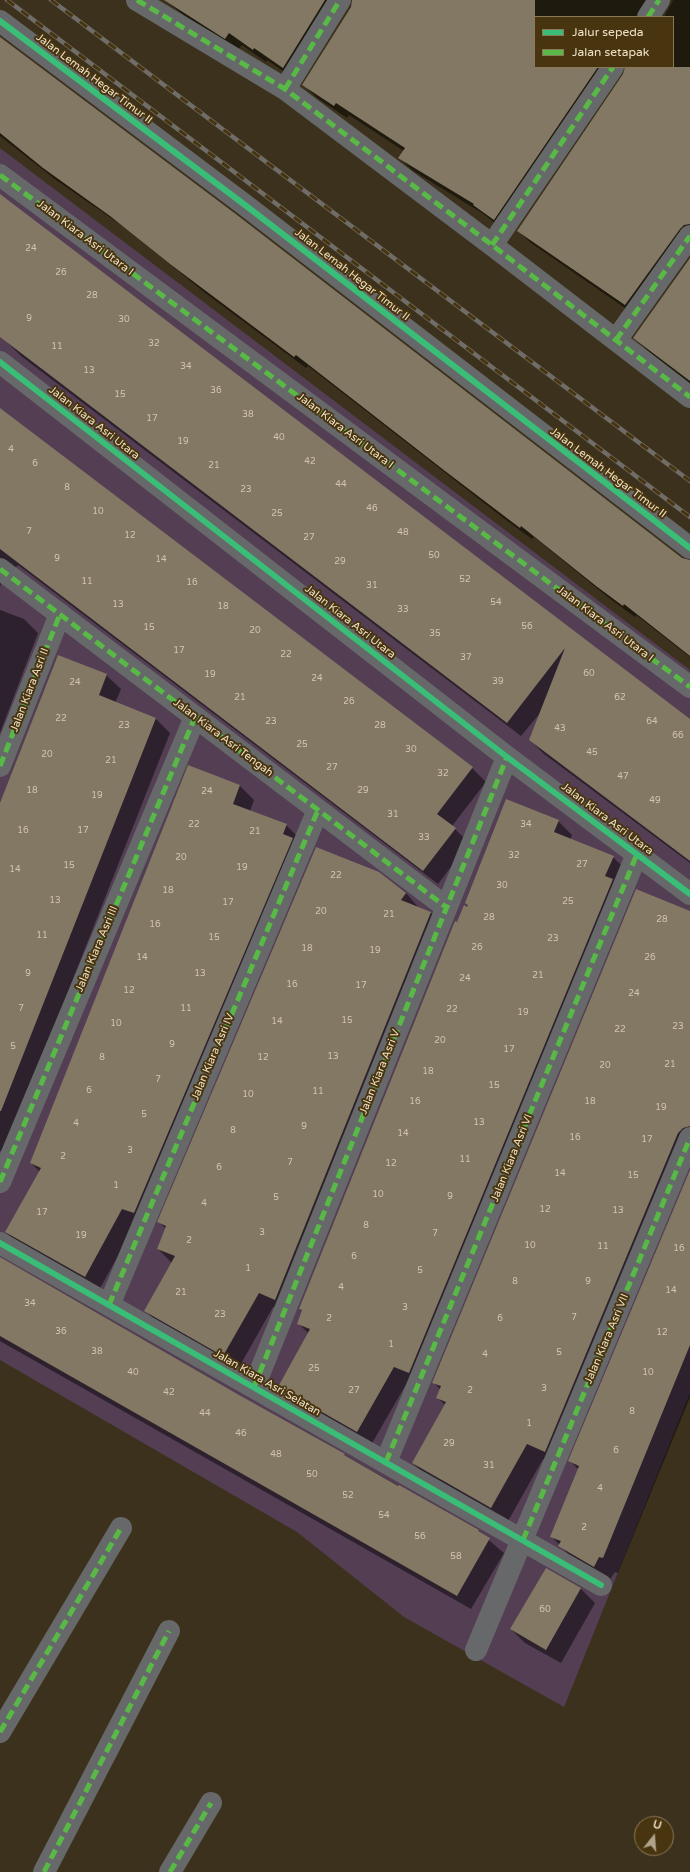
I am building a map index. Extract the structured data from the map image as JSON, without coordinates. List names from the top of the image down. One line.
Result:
{"streets":{"street":["Jalan Lemah Hegar Timur II","Jalan Kiara Asri Utara I","Jalan Kiara Asri Utara","Jalan Kiara Asri II","Jalan Kiara Asri Tengah","Jalan Kiara Asri III","Jalan Kiara Asri IV","Jalan Kiara Asri V","Jalan Kiara Asri VI","Jalan Kiara Asri VII","Jalan Kiara Asri Selatan"]},"crossings":[["Jalan Kiara Asri Utara","Jalan Kiara Asri V"],["Jalan Kiara Asri Utara","Jalan Kiara Asri VI"],["Jalan Kiara Asri II","Jalan Kiara Asri Tengah"],["Jalan Kiara Asri Tengah","Jalan Kiara Asri III"],["Jalan Kiara Asri Tengah","Jalan Kiara Asri IV"],["Jalan Kiara Asri Tengah","Jalan Kiara Asri V"],["Jalan Kiara Asri IV","Jalan Kiara Asri Selatan"],["Jalan Kiara Asri V","Jalan Kiara Asri Selatan"],["Jalan Kiara Asri VI","Jalan Kiara Asri Selatan"],["Jalan Kiara Asri VII","Jalan Kiara Asri Selatan"]],"house_numbers":["24","26","28","9","30","32","11","34","13","36","15","38","17","40","19","4","42","6","21","44","8","23","46","10","25","7","48","12","27","50","9","14","29","52","11","16","31","54","13","18","33","56","15","20","35","17","22","37","60","19","24","39","24","21","62","26","22","23","64","23","28","43","66","25","30","45","20","21","27","32","47","18","29","24","19","49","31","22","34","16","17","21","33","32","20","27","15","19","14","22","30","18","13","25","17","20","21","28","28","16","11","15","23","26","18","19","14","26","9","13","21","24","16","17","12","24","7","11","22","19","15","14","10","23","22","20","9","5","17","13","8","12","21","20","18","7","15","6","11","10","16","18","19","5","13","4","9","8","14","16","17","3","2","11","7","12","6","14","15","1","10","9","5","4","12","13","17","8","3","7","19","2","10","11","16","6","1","5","8","9","4","14","21","34","3","23","7","2","6","36","12","1","38","5","4","25","40","10","3","27","2","42","8","44","1","46","29","6","48","31","50","4","52","54","2","56","58","60"],"legend":["Jalur sepeda","Jalan setapak"],"north":"top"}
